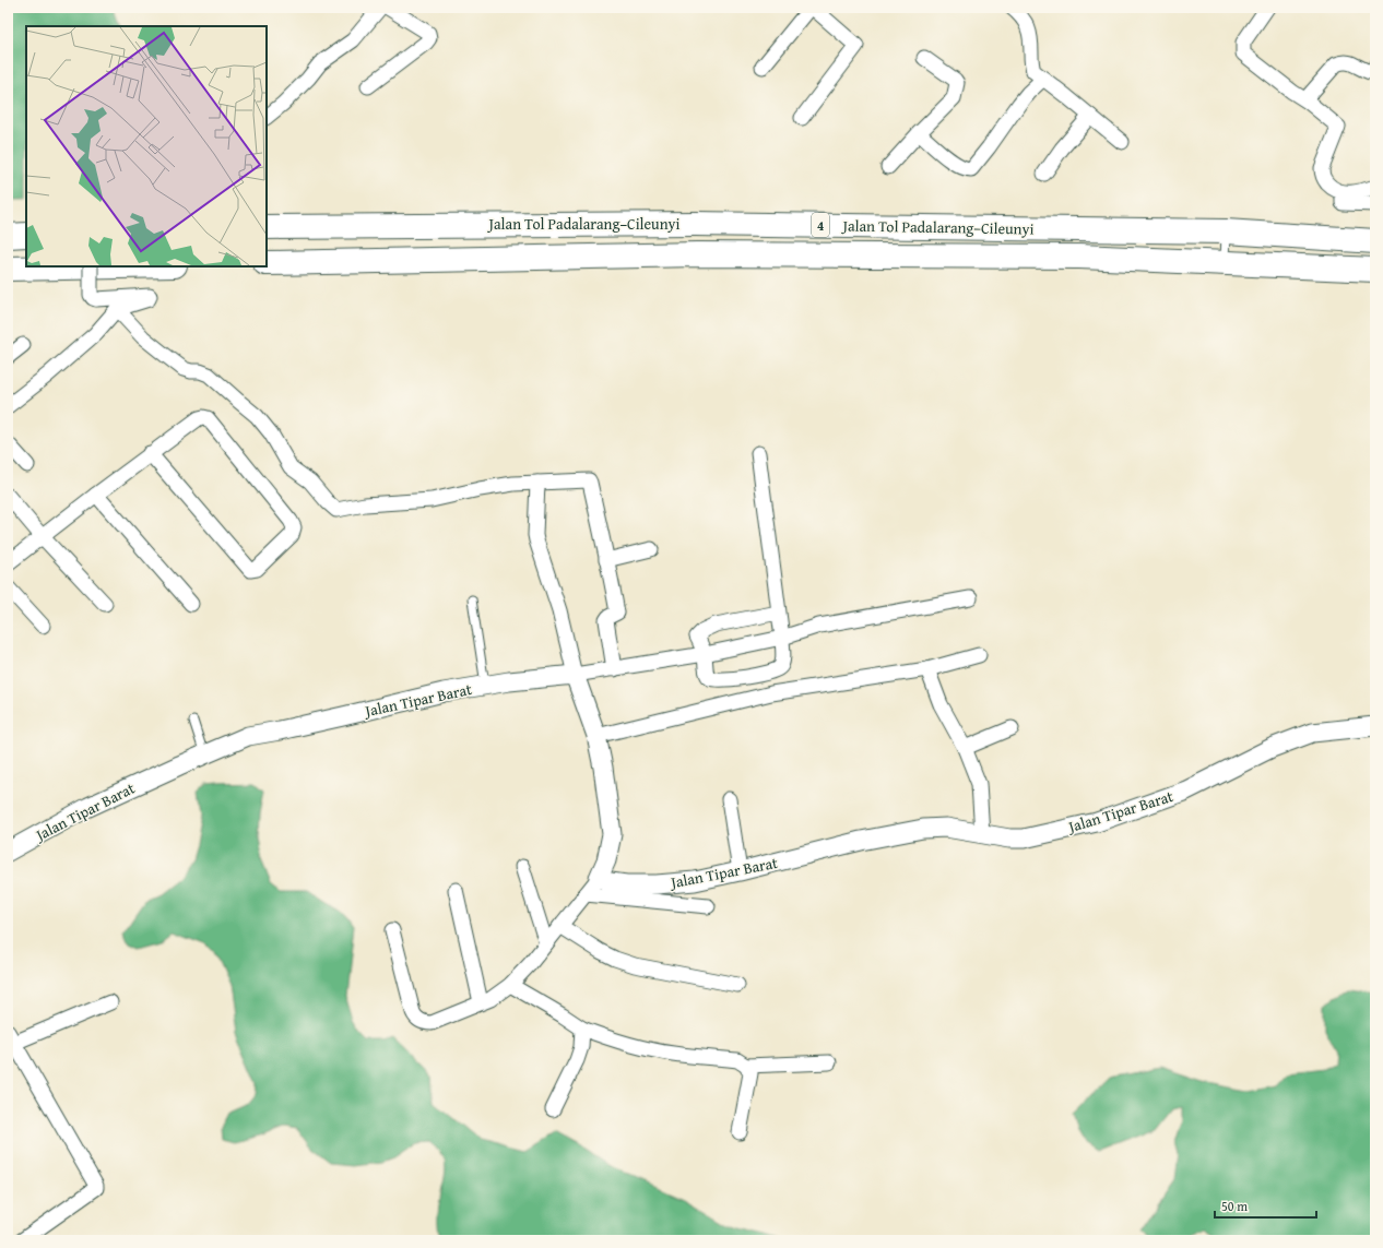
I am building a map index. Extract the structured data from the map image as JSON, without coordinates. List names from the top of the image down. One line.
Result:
{"streets":{"highway":["Jalan Tol Padalarang–Cileunyi","4"],"street":["Jalan Tipar Barat"]},"scale_bar":"50 m"}
